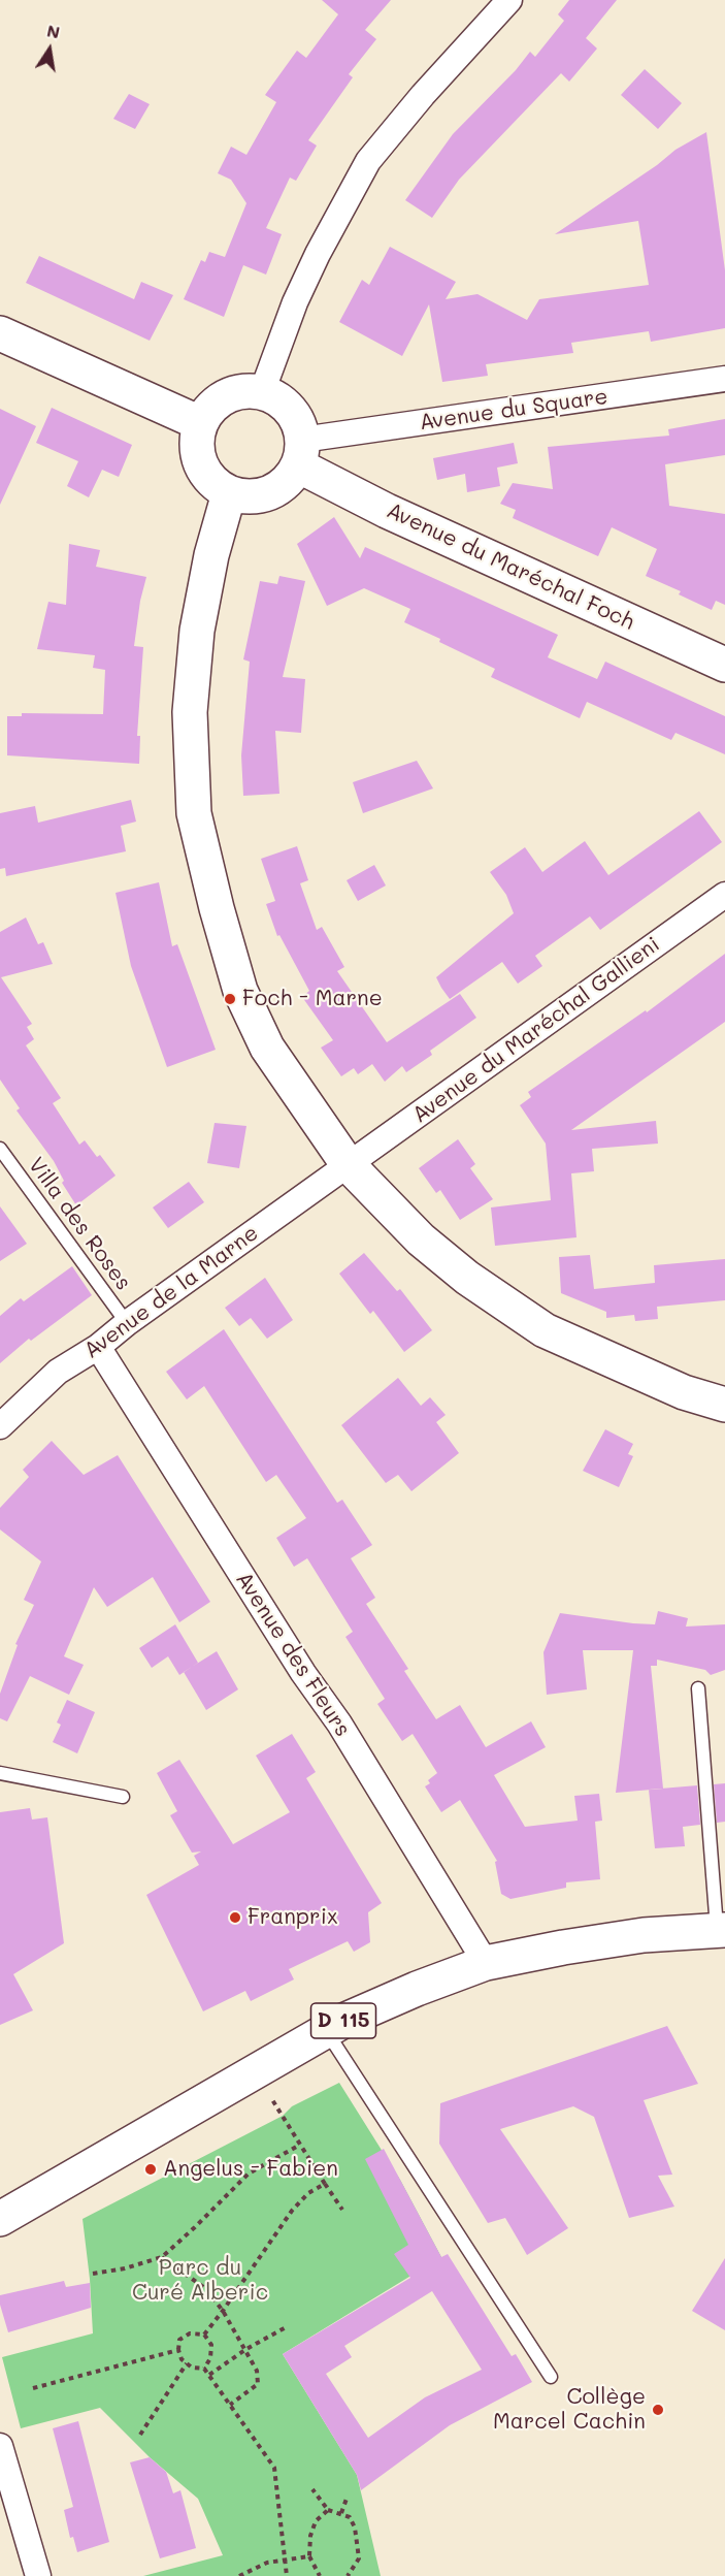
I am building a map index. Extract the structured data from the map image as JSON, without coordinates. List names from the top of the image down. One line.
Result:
{"streets":{"street":["Avenue du Square","Avenue du Maréchal Foch","Avenue du Maréchal Gallieni","Avenue de la Marne","Avenue des Fleurs","D 115"],"lane":["Villa des Roses"]},"crossings":[["Avenue du Square","Avenue du Maréchal Foch"],["Avenue du Maréchal Gallieni","Avenue de la Marne"],["Villa des Roses","Avenue de la Marne"],["Avenue de la Marne","Avenue des Fleurs"],["Avenue des Fleurs","D 115"]],"parks":["Parc du Curé Alberic"],"places":["Foch - Marne","Franprix","Angelus - Fabien","Collège Marcel Cachin"],"north":"top"}
